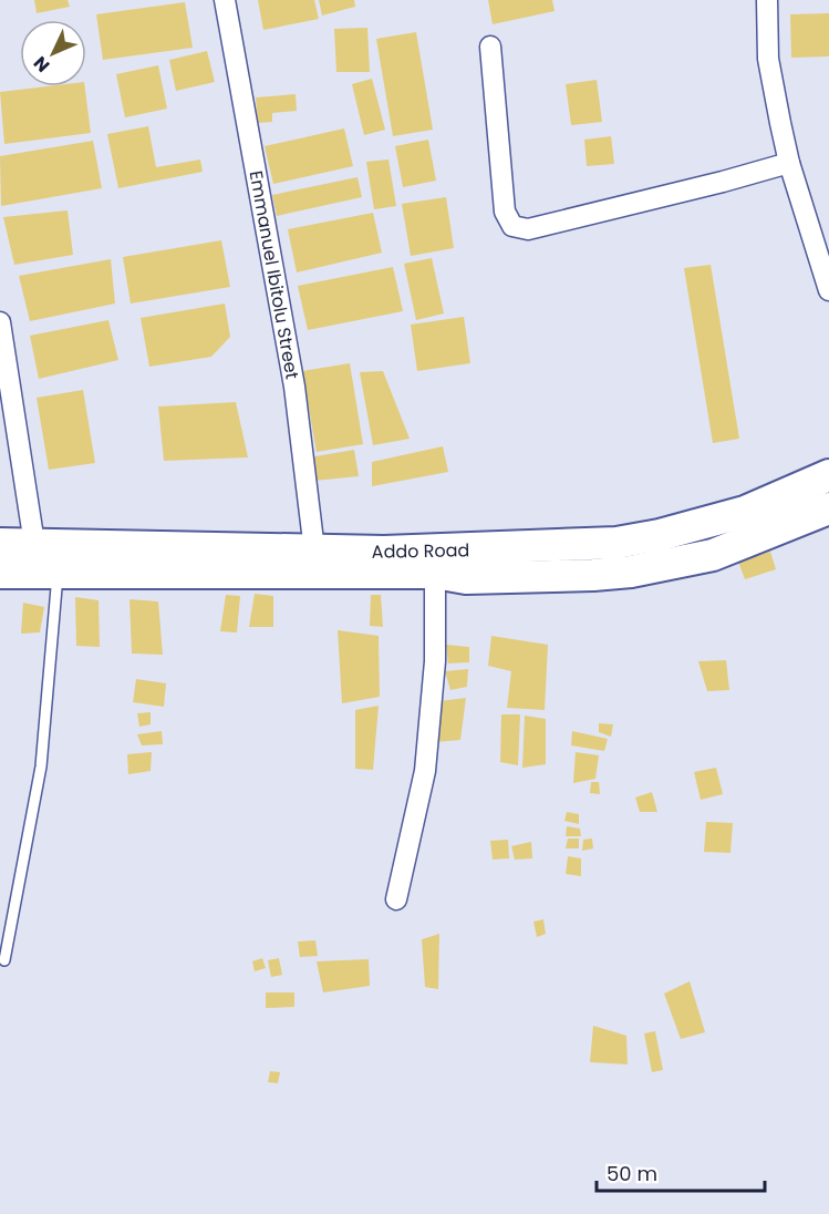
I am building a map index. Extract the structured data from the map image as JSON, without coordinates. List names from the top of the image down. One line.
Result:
{"streets":{"main road":["Addo Road"],"street":["Emmanuel Ibitolu Street"]},"crossings":[["Emmanuel Ibitolu Street","Addo Road"]],"scale_bar":"50 m","north":"bottom left"}
